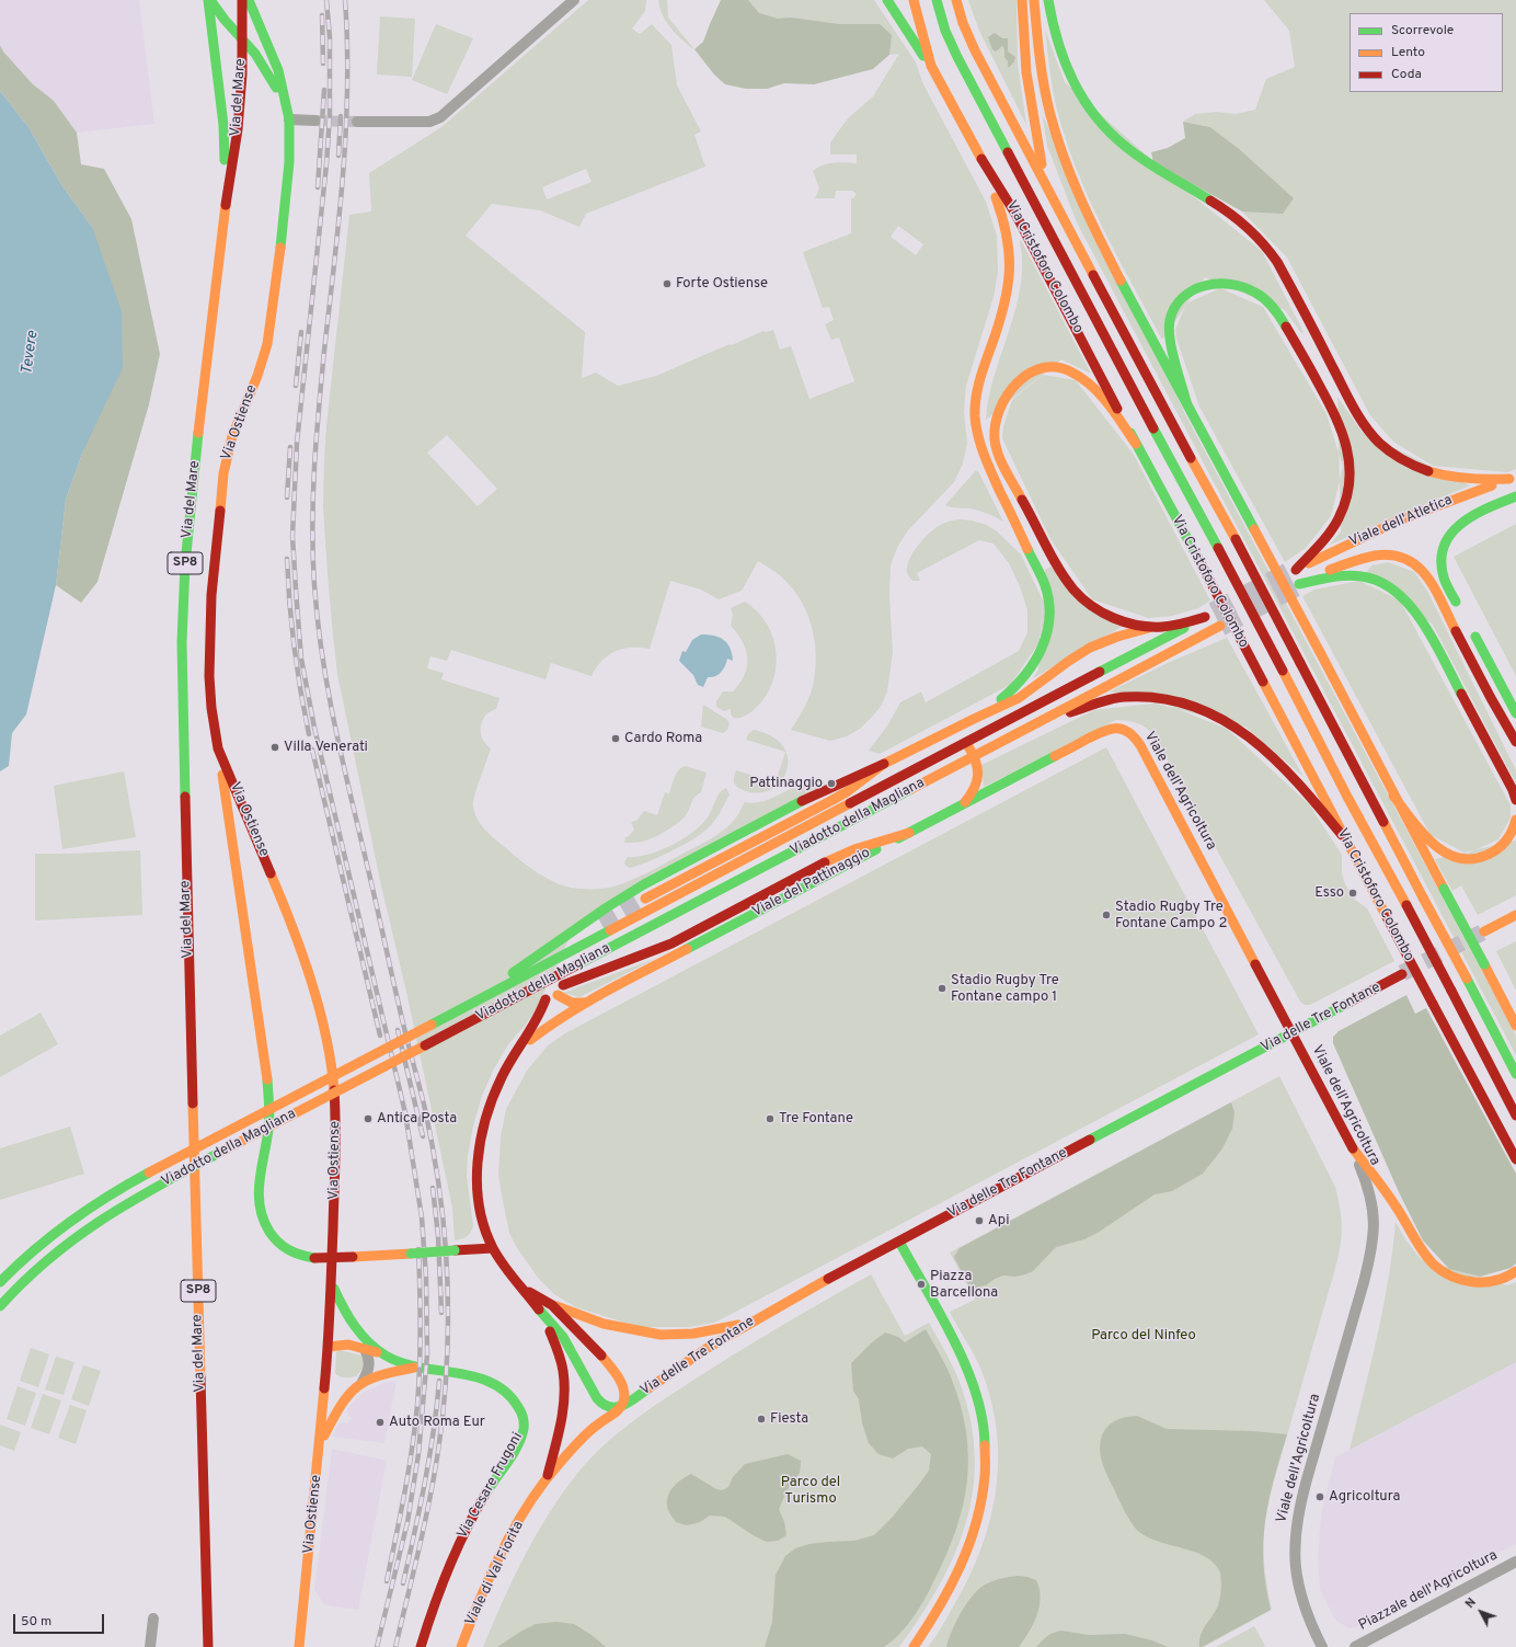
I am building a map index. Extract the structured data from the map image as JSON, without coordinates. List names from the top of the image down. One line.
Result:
{"streets":{"main road":["Via del Mare","Via Cristoforo Colombo","Via Ostiense","Viale dell'Atletica","SP8","Viale dell'Agricoltura","Viadotto della Magliana","Viale del Pattinaggio","Via delle Tre Fontane","Via Cesare Frugoni","Viale di Val Fiorita"],"street":["Piazzale dell'Agricoltura"]},"crossings":[["Viale dell'Agricoltura","Viale del Pattinaggio"],["Viale dell'Agricoltura","Via delle Tre Fontane"],["Viale del Pattinaggio","Via delle Tre Fontane"],["Via delle Tre Fontane","Viale di Val Fiorita"]],"water":["Tevere"],"parks":["Parco del Ninfeo","Parco del Turismo"],"places":["Forte Ostiense","Cardo Roma","Villa Venerati","Pattinaggio","Esso","Stadio Rugby Tre Fontane Campo 2","Stadio Rugby Tre Fontane campo 1","Antica Posta","Tre Fontane","Api","Piazza Barcellona","Fiesta","Auto Roma Eur","Agricoltura"],"legend":["Scorrevole","Lento","Coda"],"scale_bar":"50 m","north":"top left"}
